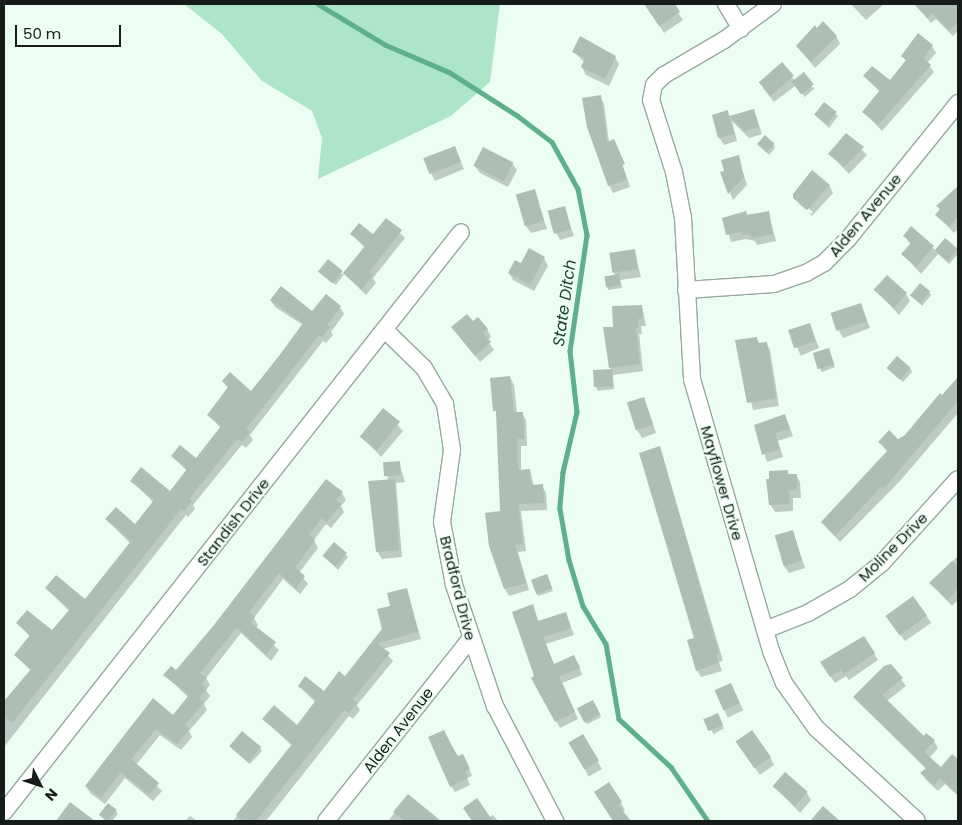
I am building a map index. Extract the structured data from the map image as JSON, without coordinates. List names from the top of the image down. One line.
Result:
{"streets":{"street":["Alden Avenue","Mayflower Drive","Standish Drive","Moline Drive","Bradford Drive"]},"crossings":[["Alden Avenue","Mayflower Drive"],["Alden Avenue","Bradford Drive"],["Mayflower Drive","Moline Drive"],["Standish Drive","Bradford Drive"]],"water":["State Ditch"],"scale_bar":"50 m","north":"bottom right"}
